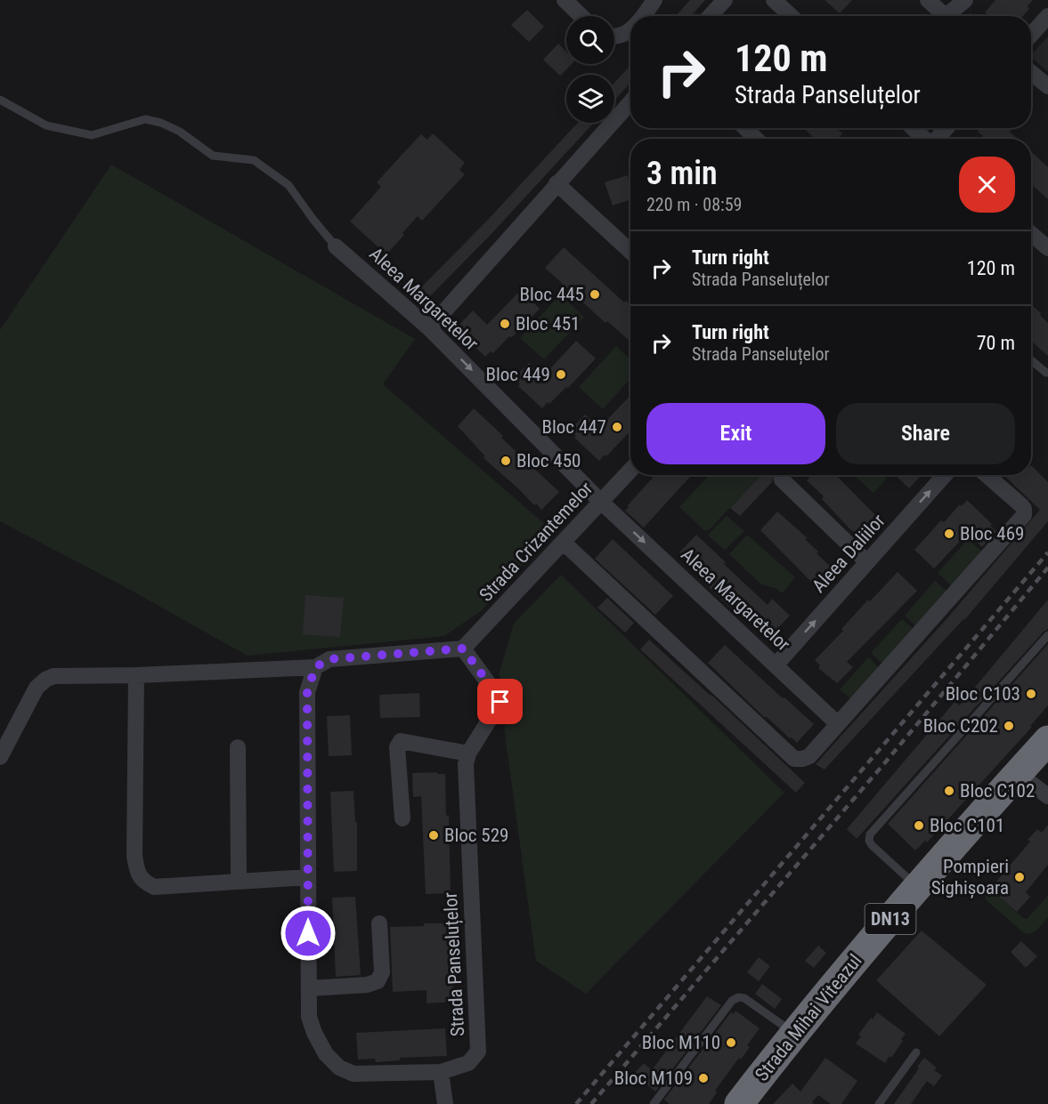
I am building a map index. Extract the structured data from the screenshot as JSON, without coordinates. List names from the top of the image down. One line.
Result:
{"streets":{"highway":["DN13","Strada Mihai Viteazul"],"street":["Aleea Margaretelor","Strada Crizantemelor","Aleea Daliilor","Strada Panseluțelor"]},"crossings":[["Aleea Margaretelor","Strada Crizantemelor"],["Aleea Margaretelor","Aleea Daliilor"],["Strada Crizantemelor","Strada Panseluțelor"]],"one_way":["Aleea Margaretelor","Aleea Daliilor"],"places":["Bloc 445","Bloc 451","Bloc 449","Bloc 447","Bloc 450","Bloc 469","Bloc C103","Bloc C202","Bloc C102","Bloc C101","Bloc 529","Pompieri Sighișoara","Bloc M110","Bloc M109"],"page":{"turn":["120 m","Strada Panseluțelor"],"heading":["3 min","220 m · 08:59"],"list":[{"name":"Turn right","note":"Strada Panseluțelor","value":"120 m"},{"name":"Turn right","note":"Strada Panseluțelor","value":"70 m"}],"buttons":["Exit","Share"]}}
